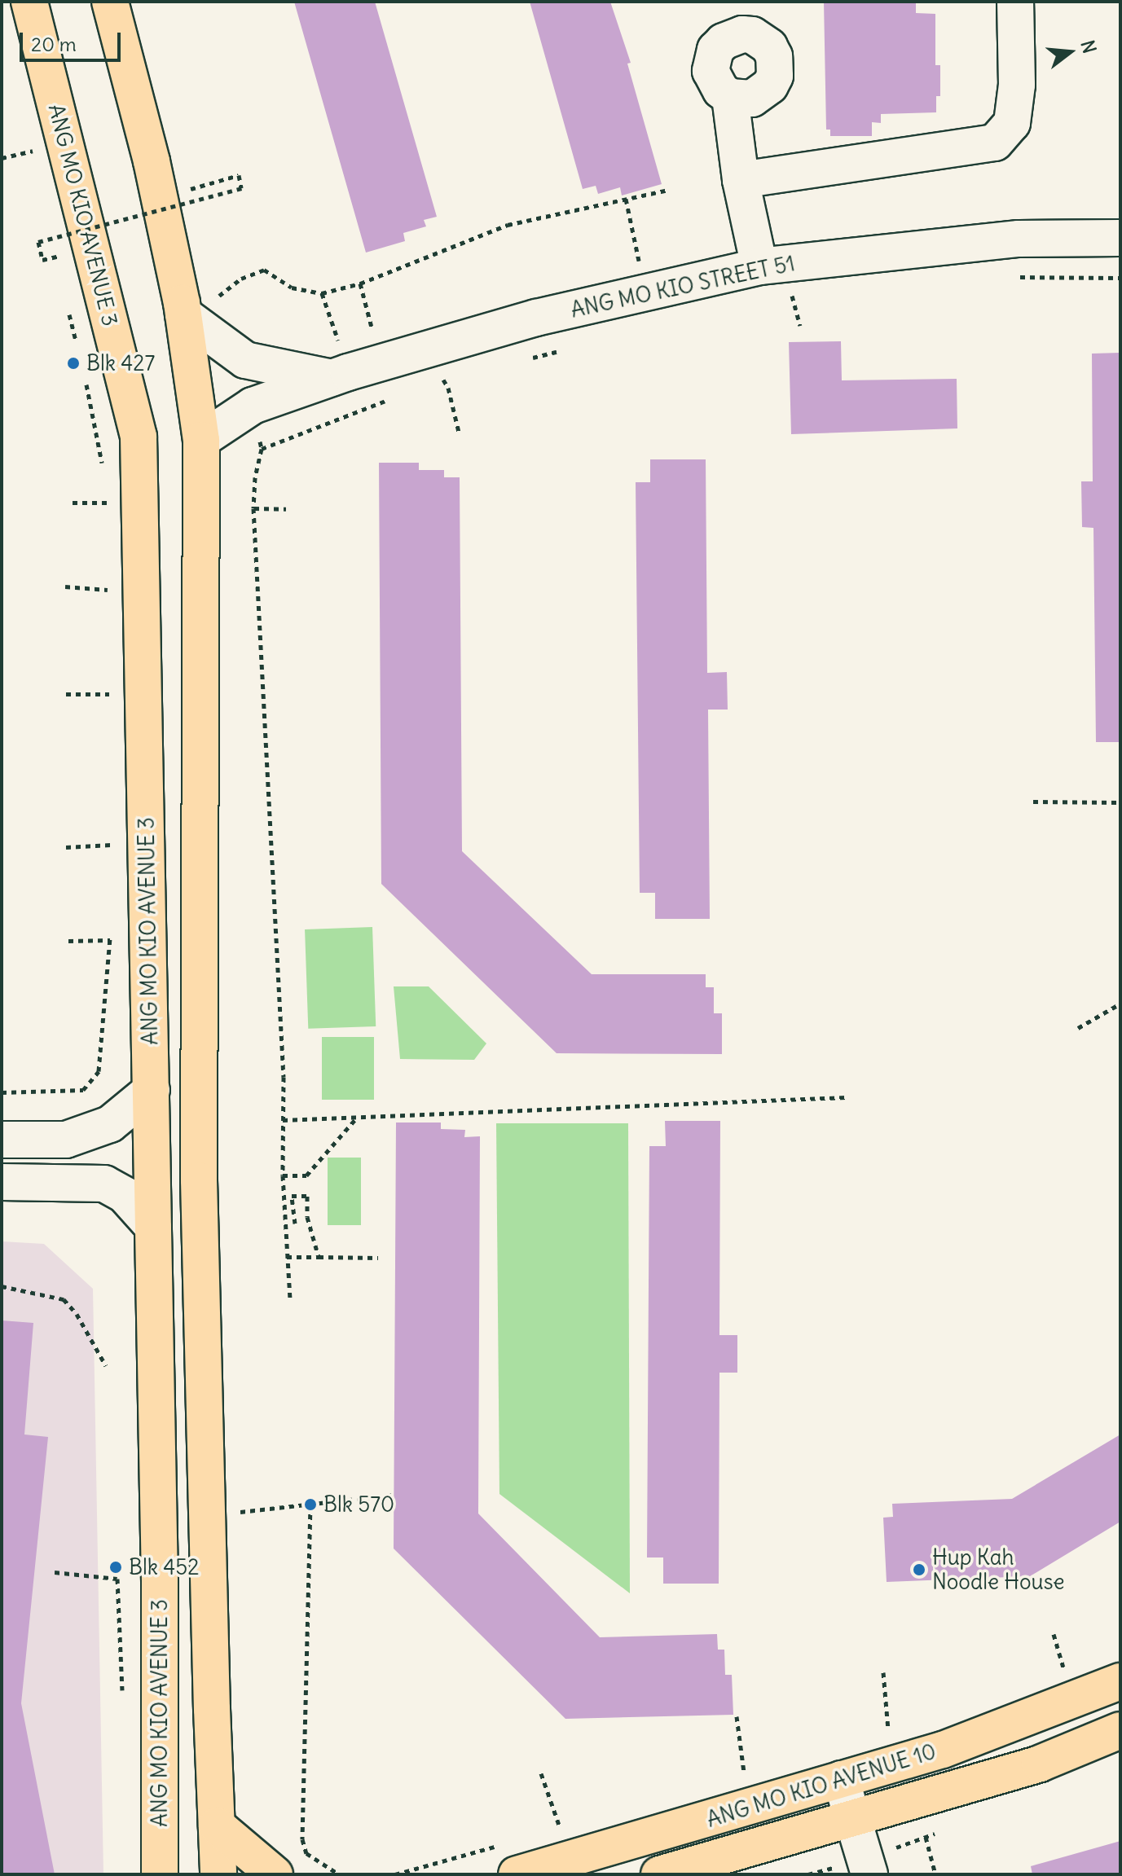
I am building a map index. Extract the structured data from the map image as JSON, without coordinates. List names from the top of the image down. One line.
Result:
{"streets":{"main road":["ANG MO KIO AVENUE 3","ANG MO KIO AVENUE 10"],"street":["ANG MO KIO STREET 51"]},"places":["Blk 427","Blk 570","Blk 452","Hup Kah Noodle House"],"scale_bar":"20 m","north":"right"}
